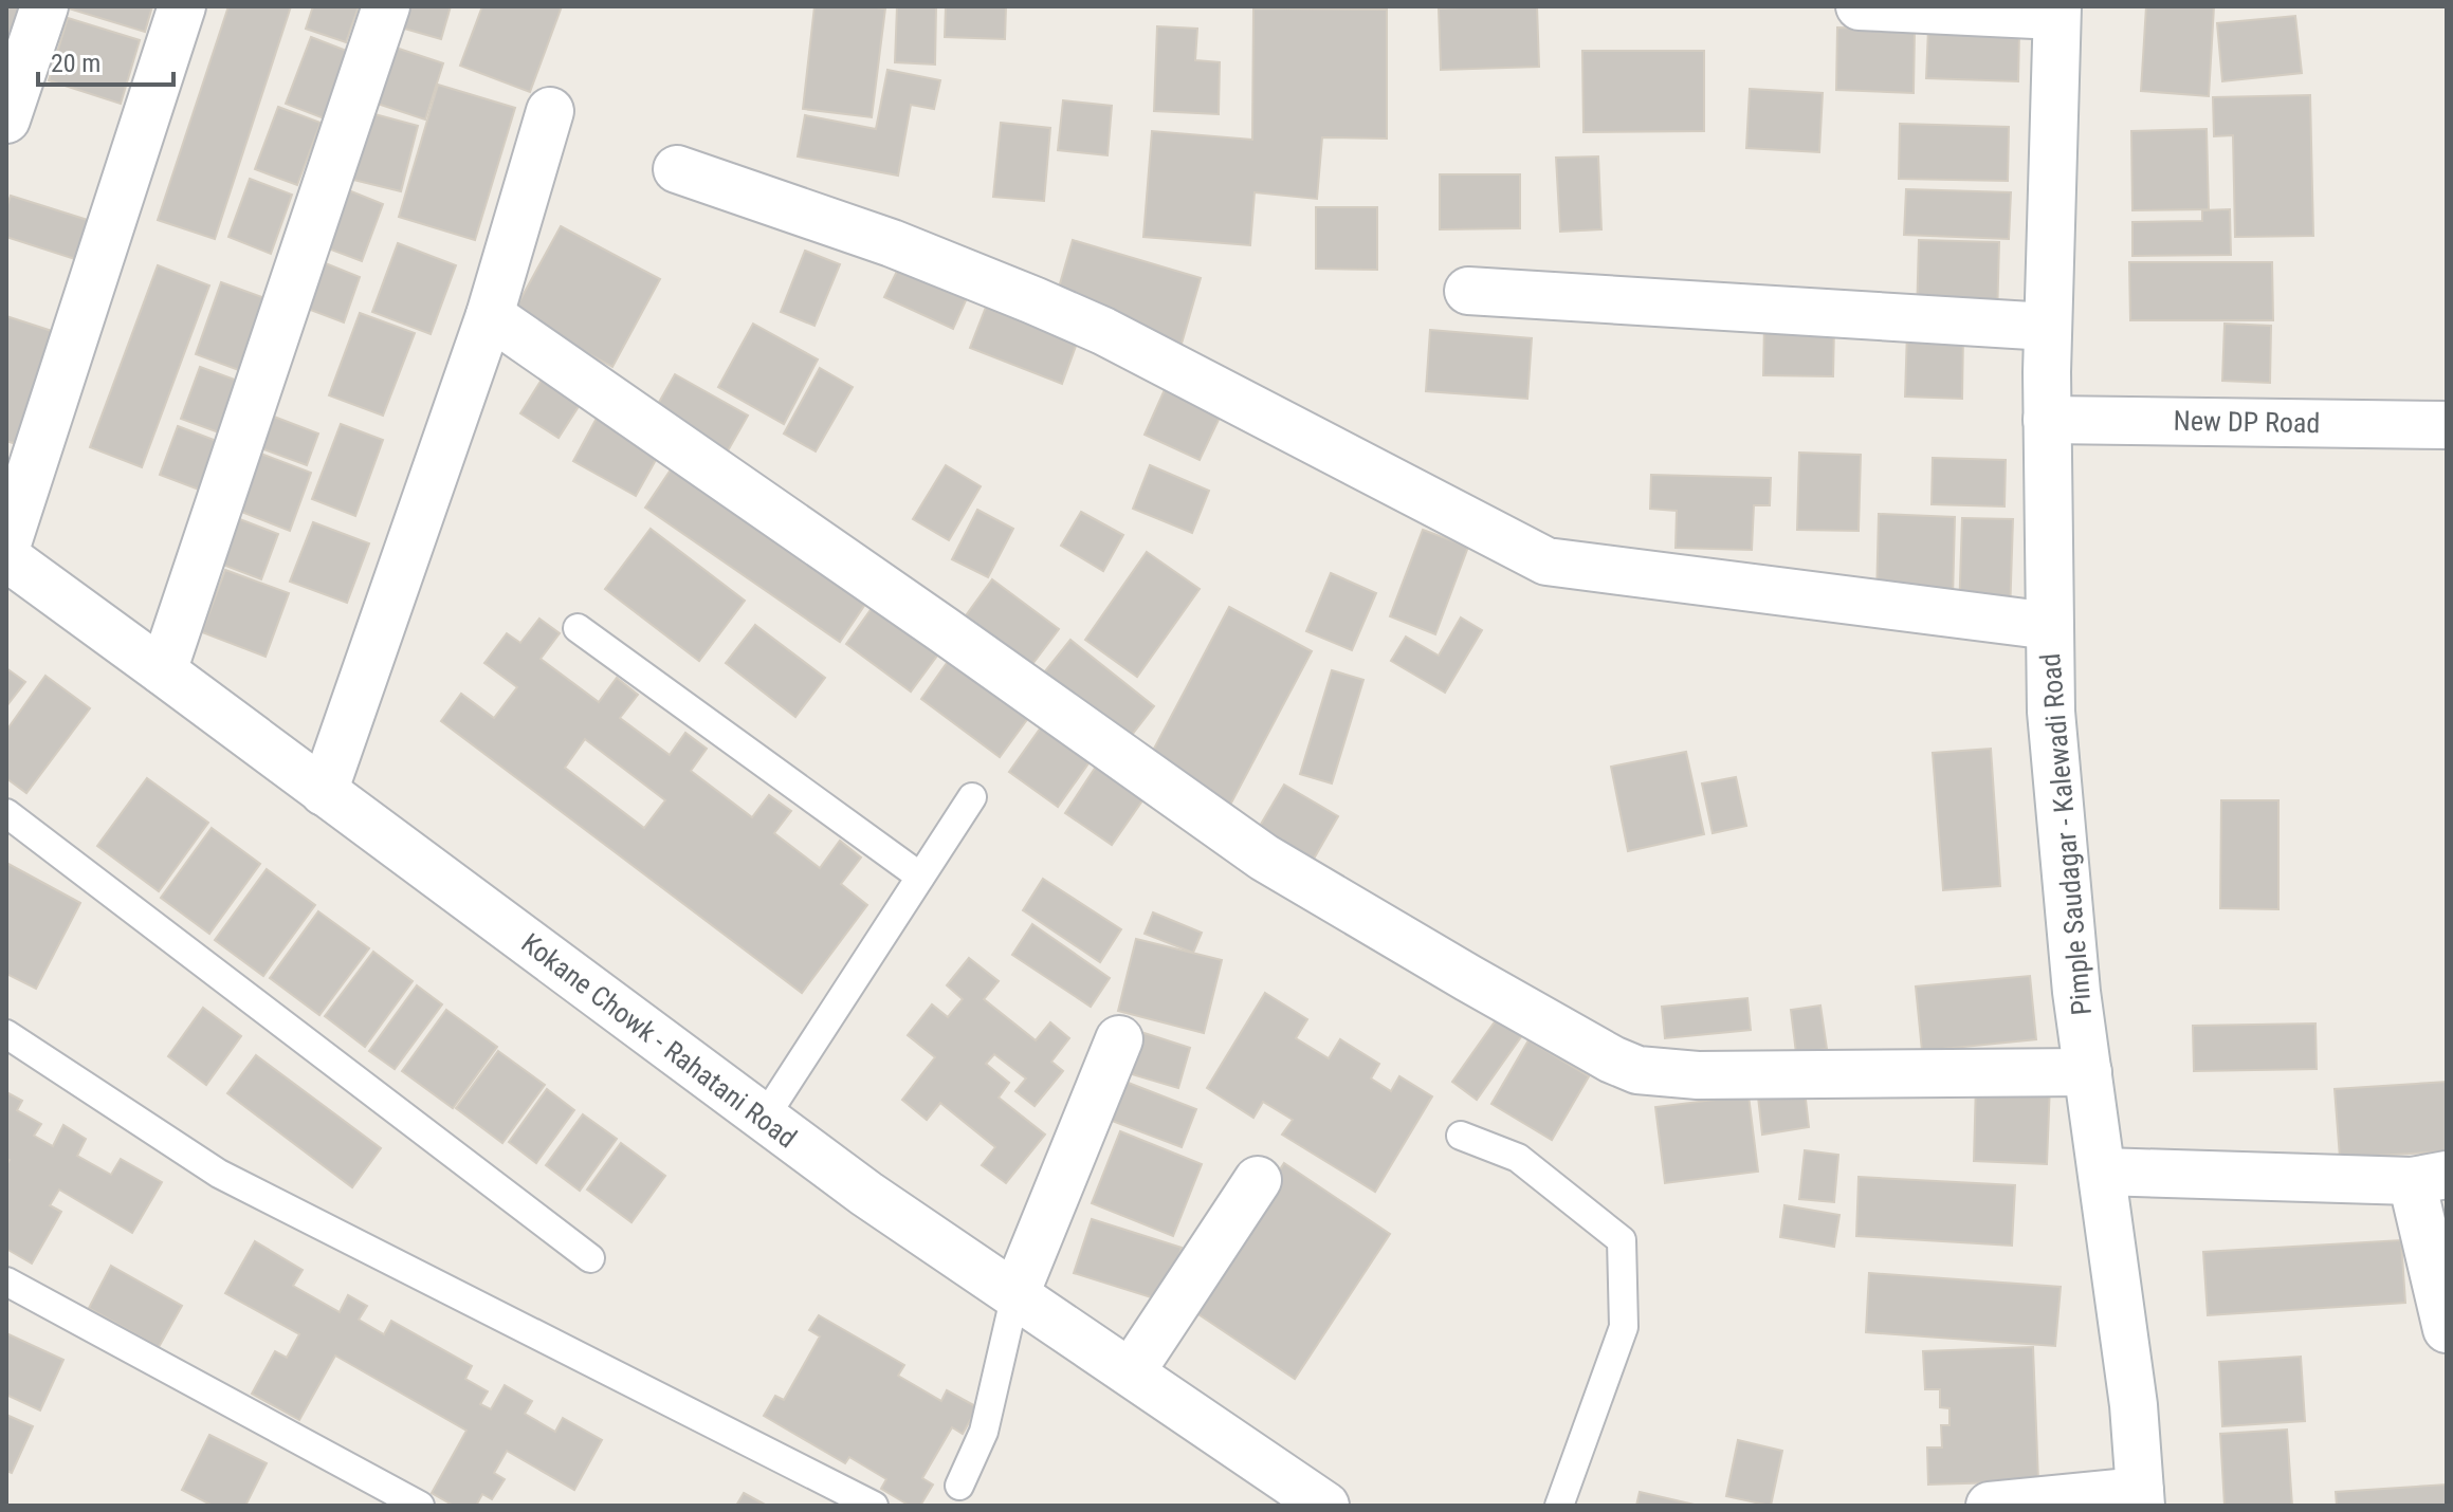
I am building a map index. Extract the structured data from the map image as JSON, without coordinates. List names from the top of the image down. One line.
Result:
{"streets":{"street":["New DP Road","Pimple Saudagar - Kalewadi Road","Kokane Chowk - Rahatani Road"]},"crossings":[["New DP Road","Pimple Saudagar - Kalewadi Road"]],"scale_bar":"20 m"}
